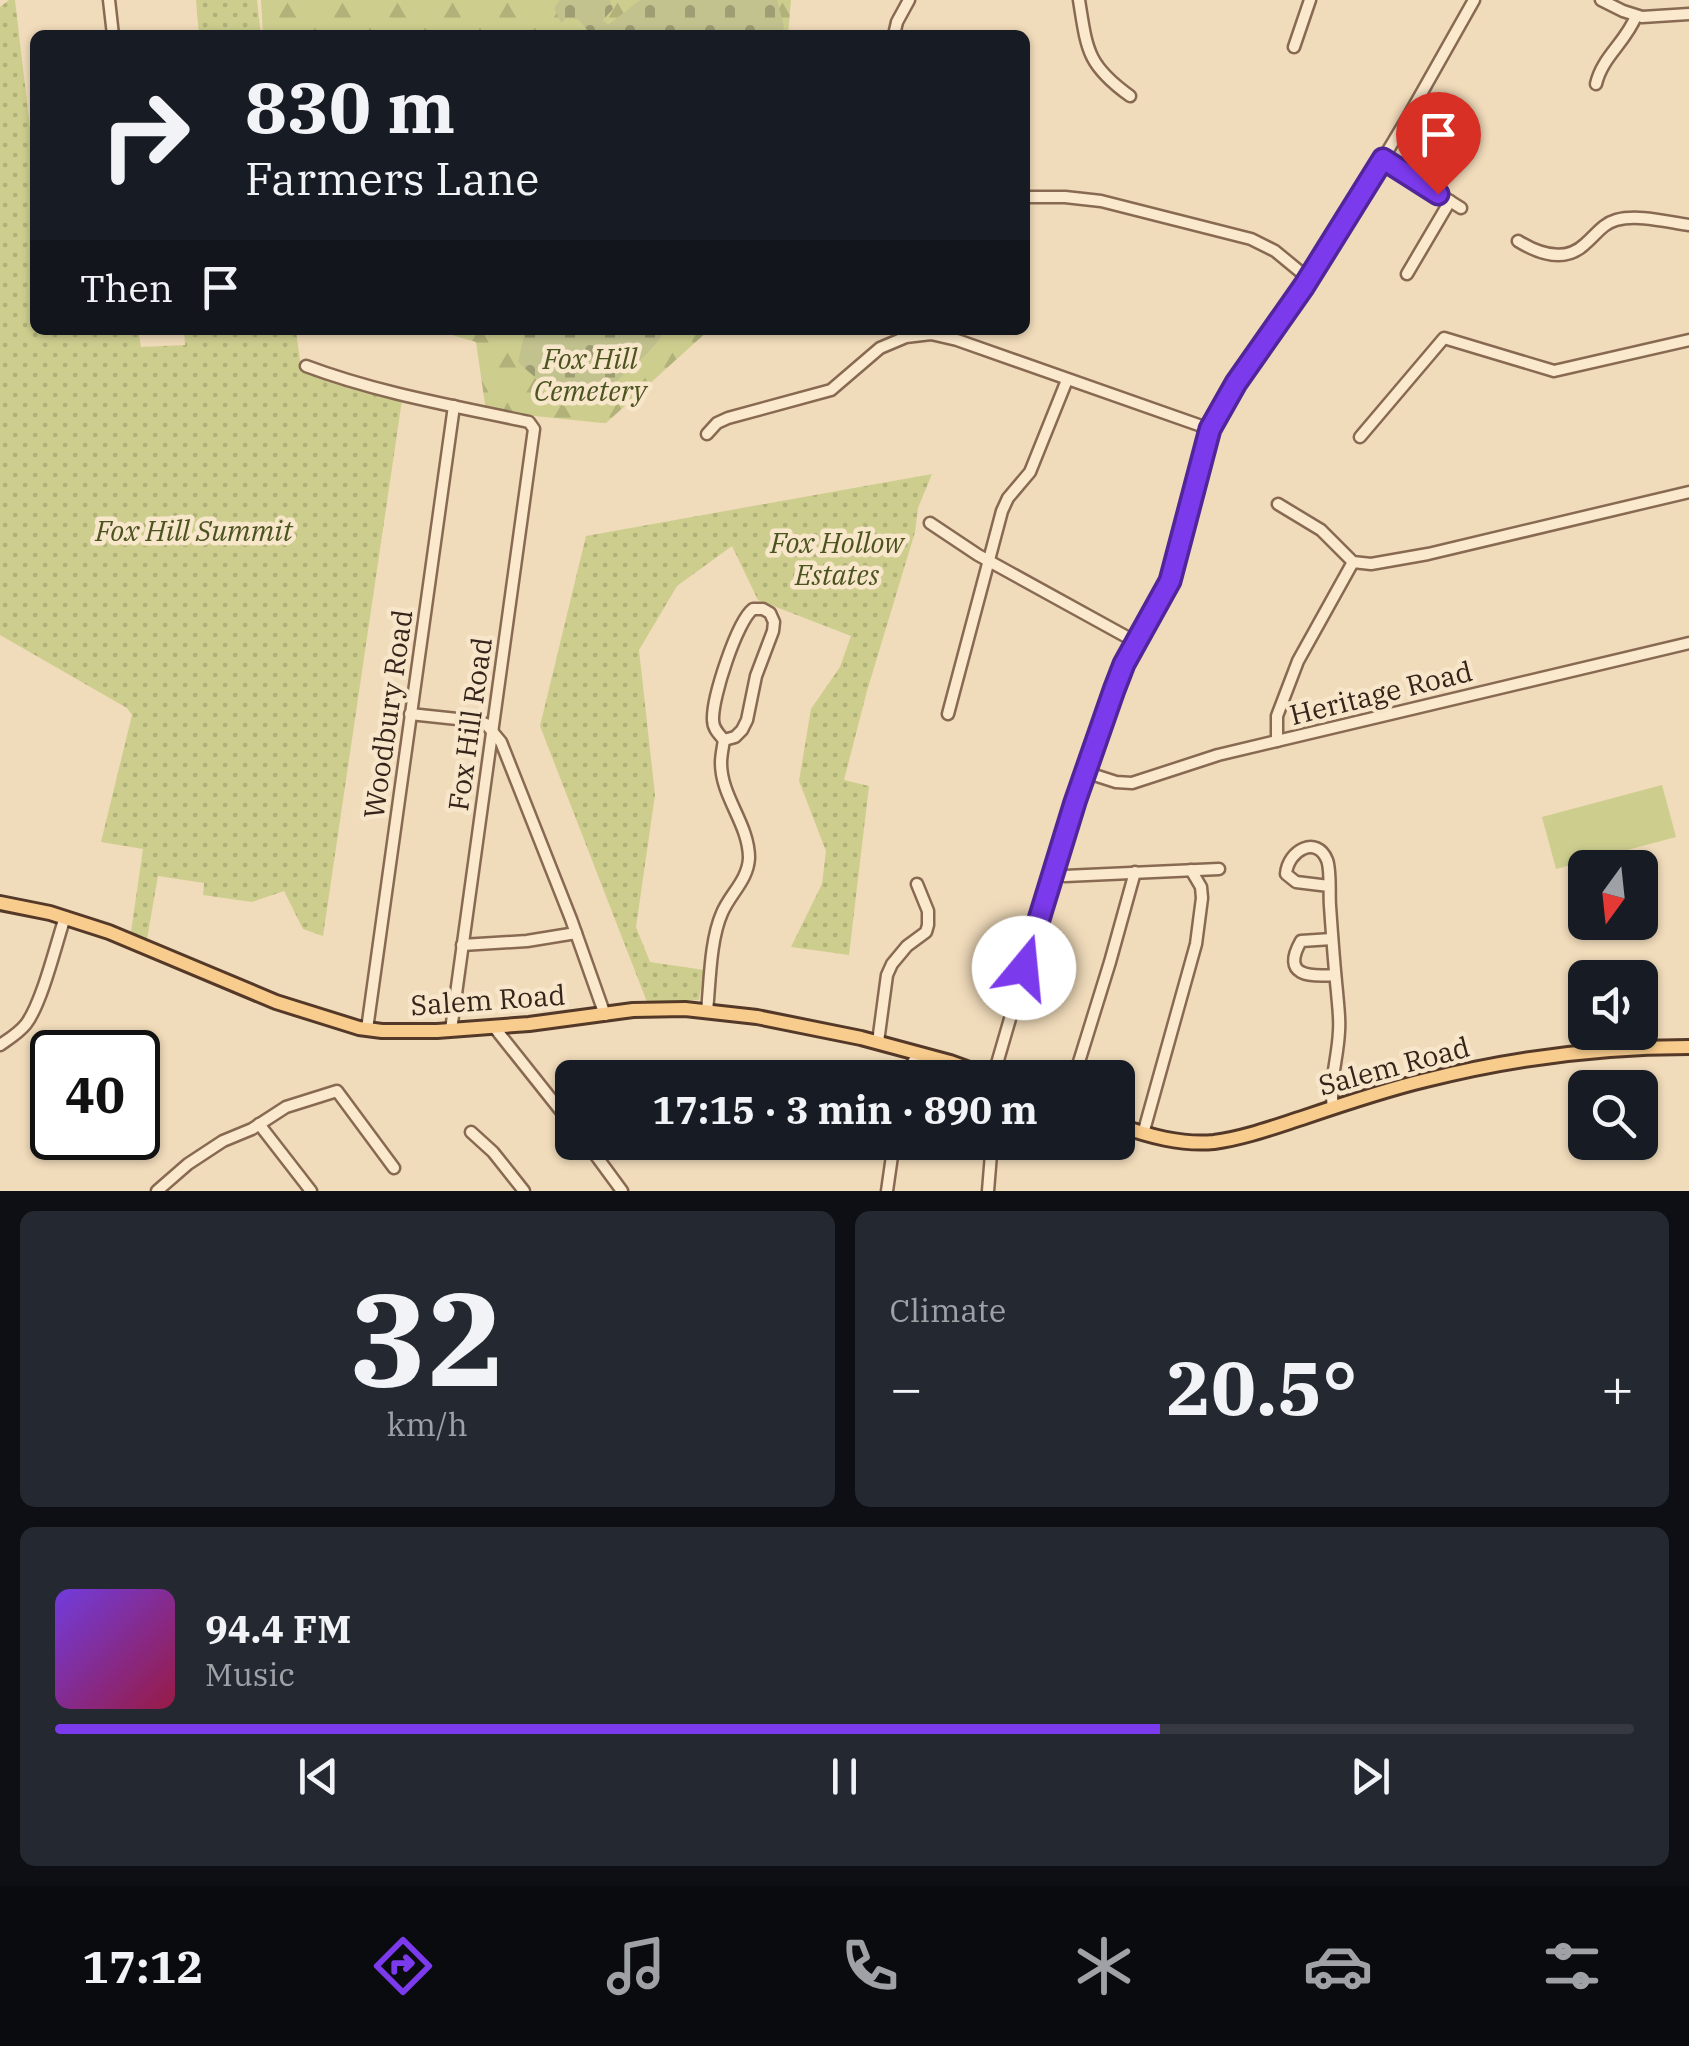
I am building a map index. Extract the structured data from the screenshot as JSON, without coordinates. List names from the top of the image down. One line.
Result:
{"streets":{"main road":["Salem Road"],"street":["Heritage Road","Woodbury Road","Fox Hill Road"]},"crossings":[["Woodbury Road","Fox Hill Road"],["Woodbury Road","Salem Road"],["Fox Hill Road","Salem Road"]],"parks":["Fox Hill Cemetery","Fox Hill Summit","Fox Hollow Estates"],"north":"bottom","page":{"turn":["830 m","Farmers Lane"],"then":"Then","limit":"40","trip":"17:15 · 3 min · 890 m","tile":[["32","km/h"],"Climate"],"heat":["−","20.5°","+"],"song":["94.4 FM","Music"],"tabs":"17:12"}}
